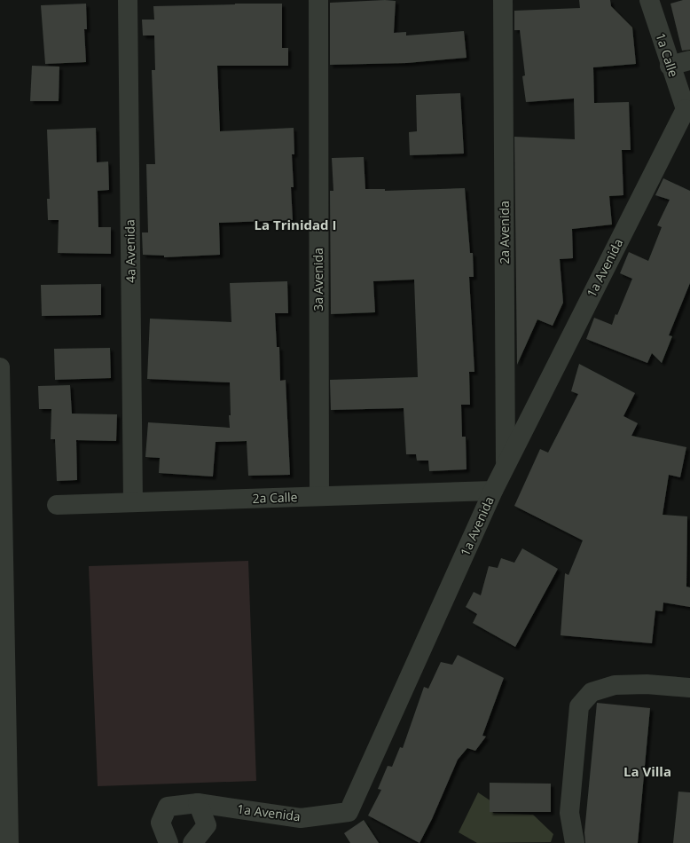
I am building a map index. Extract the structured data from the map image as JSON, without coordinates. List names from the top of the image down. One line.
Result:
{"streets":{"street":["1a Calle","2a Avenida","4a Avenida","1a Avenida","3a Avenida","2a Calle"]},"crossings":[["1a Calle","1a Avenida"],["2a Avenida","1a Avenida"],["4a Avenida","2a Calle"],["1a Avenida","2a Calle"],["3a Avenida","2a Calle"]],"districts":["La Trinidad I","La Villa"]}
